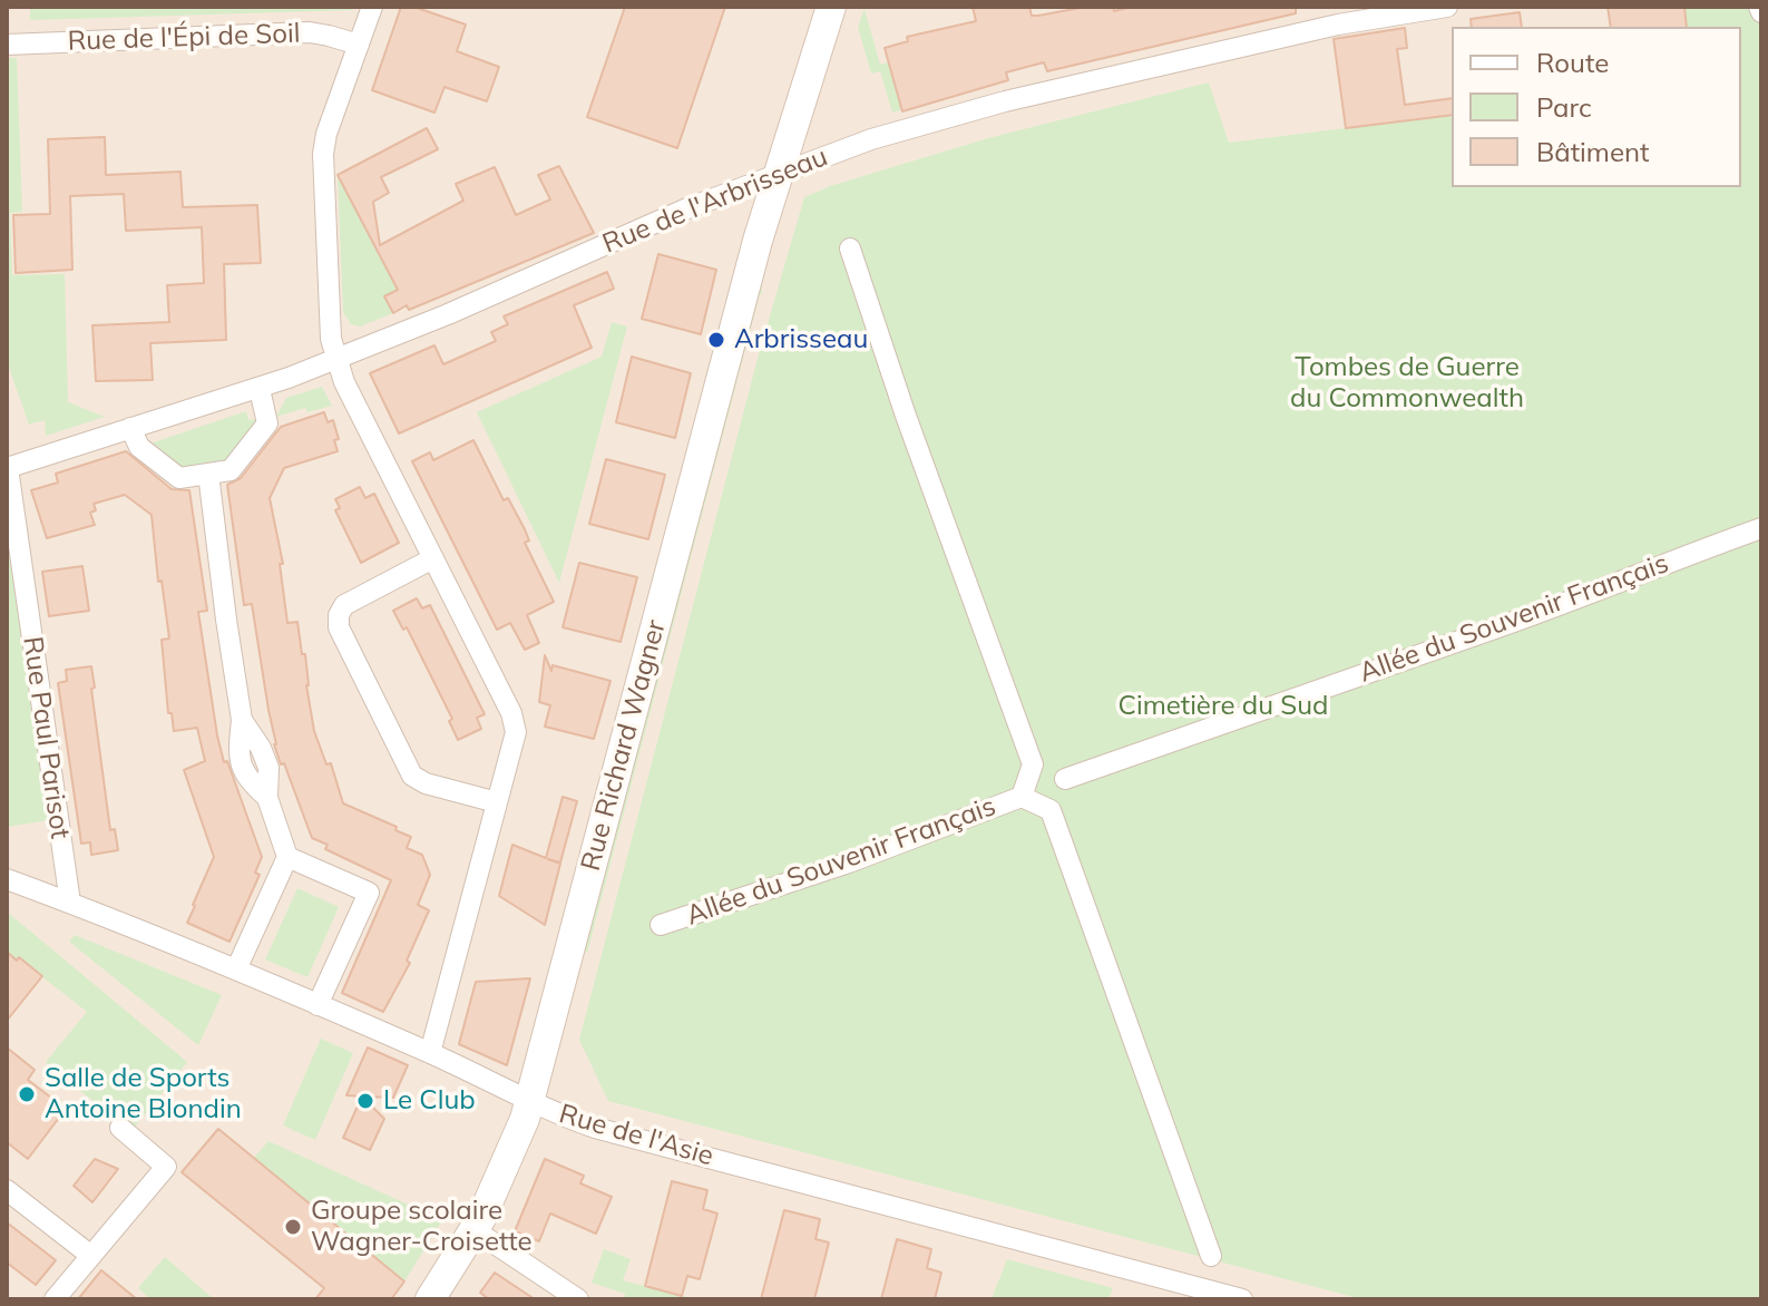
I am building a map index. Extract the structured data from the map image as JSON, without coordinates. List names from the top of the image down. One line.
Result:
{"streets":{"street":["Rue de l'Épi de Soil","Rue de l'Arbrisseau","Allée du Souvenir Français","Rue Paul Parisot","Rue Richard Wagner","Rue de l'Asie"]},"crossings":[["Rue de l'Arbrisseau","Rue Paul Parisot"],["Rue de l'Arbrisseau","Rue Richard Wagner"],["Rue Paul Parisot","Rue de l'Asie"],["Rue Richard Wagner","Rue de l'Asie"]],"parks":["Tombes de Guerre du Commonwealth","Cimetière du Sud"],"places":["Arbrisseau","Salle de Sports Antoine Blondin","Le Club","Groupe scolaire Wagner-Croisette"],"legend":["Route","Parc","Bâtiment"]}
